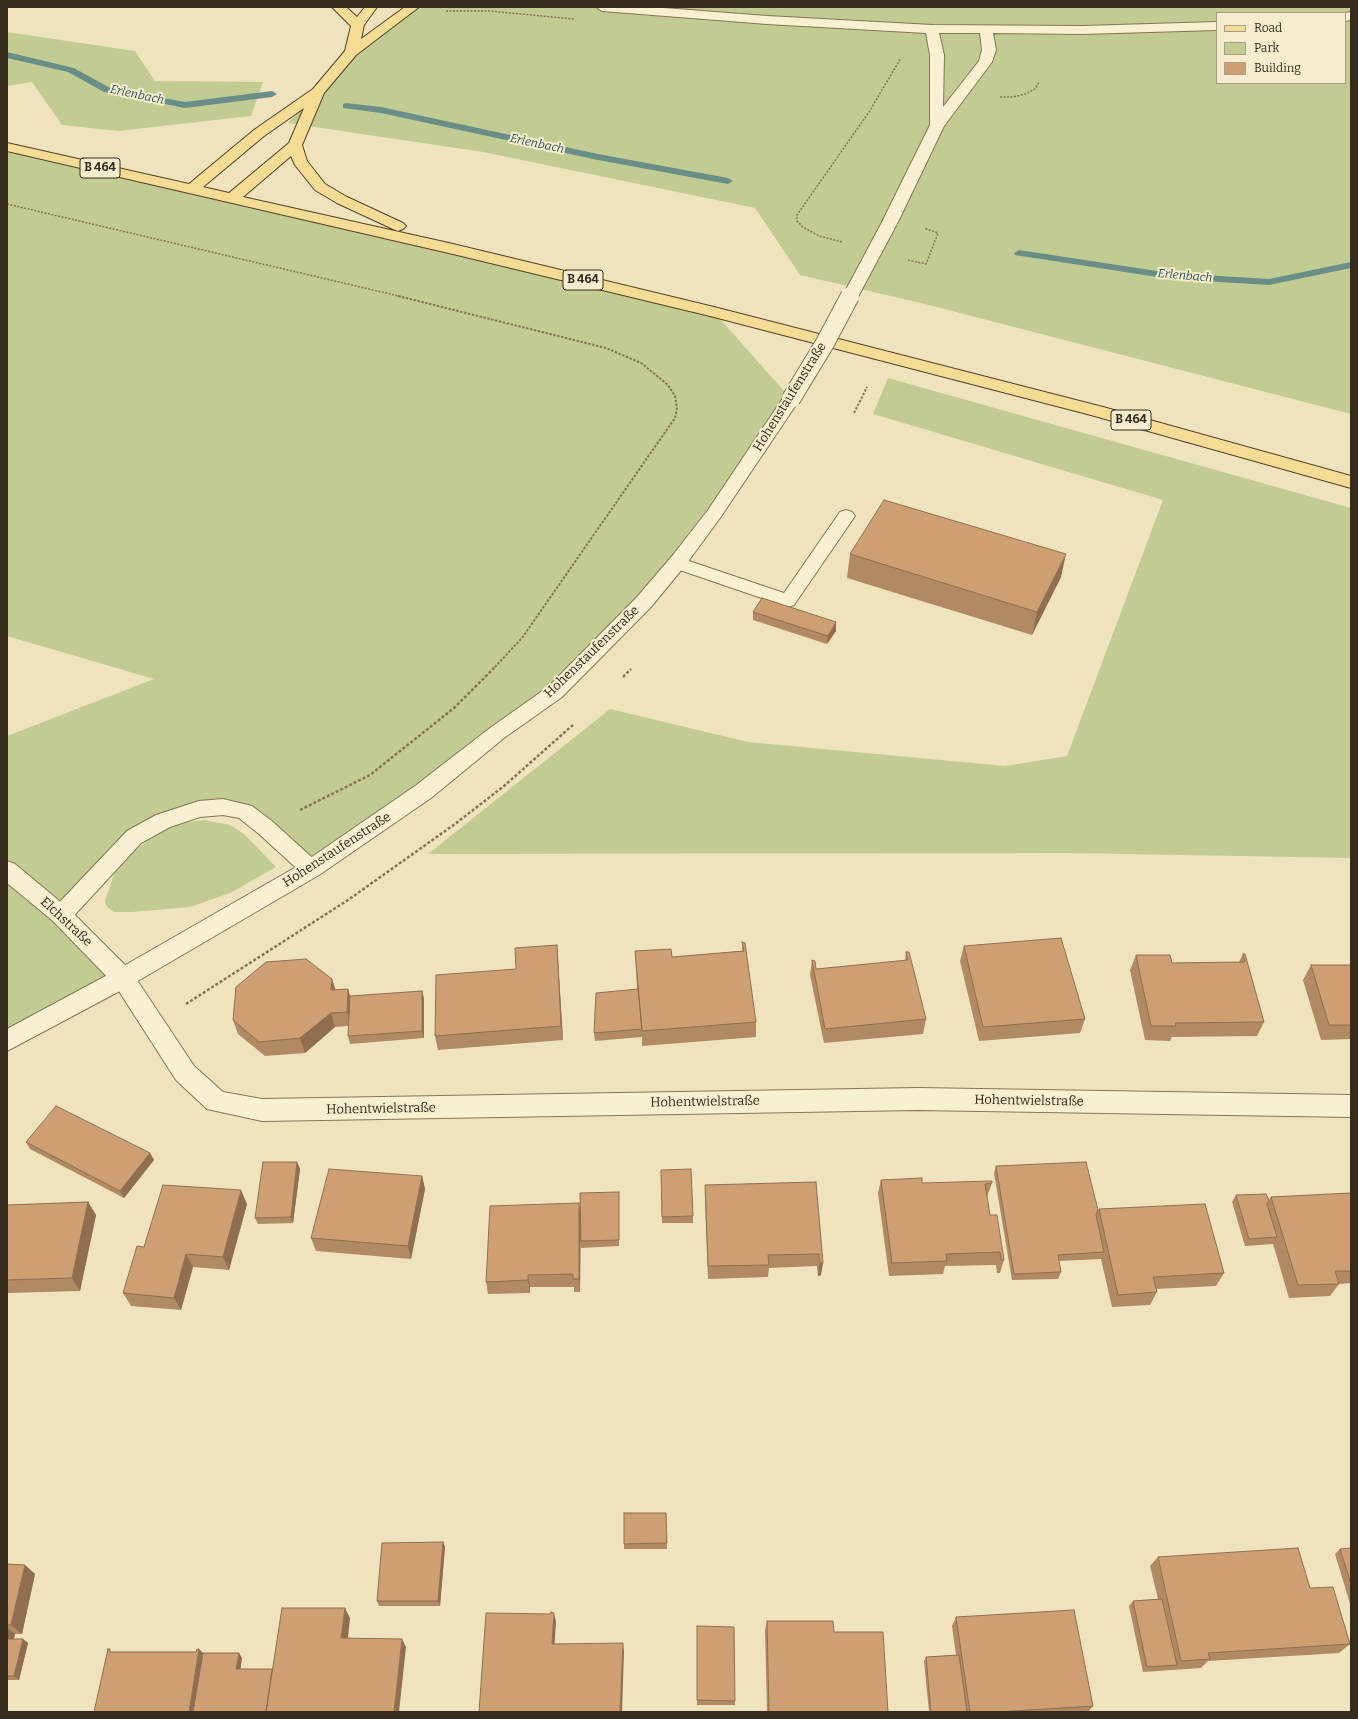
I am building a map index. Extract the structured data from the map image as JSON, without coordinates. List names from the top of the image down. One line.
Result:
{"streets":{"main road":["B 464"],"street":["Hohenstaufenstraße","Elchstraße","Hohentwielstraße"]},"crossings":[["Hohenstaufenstraße","Elchstraße"],["Hohenstaufenstraße","Hohentwielstraße"],["Elchstraße","Hohentwielstraße"]],"water":["Erlenbach"],"legend":["Road","Park","Building"]}
